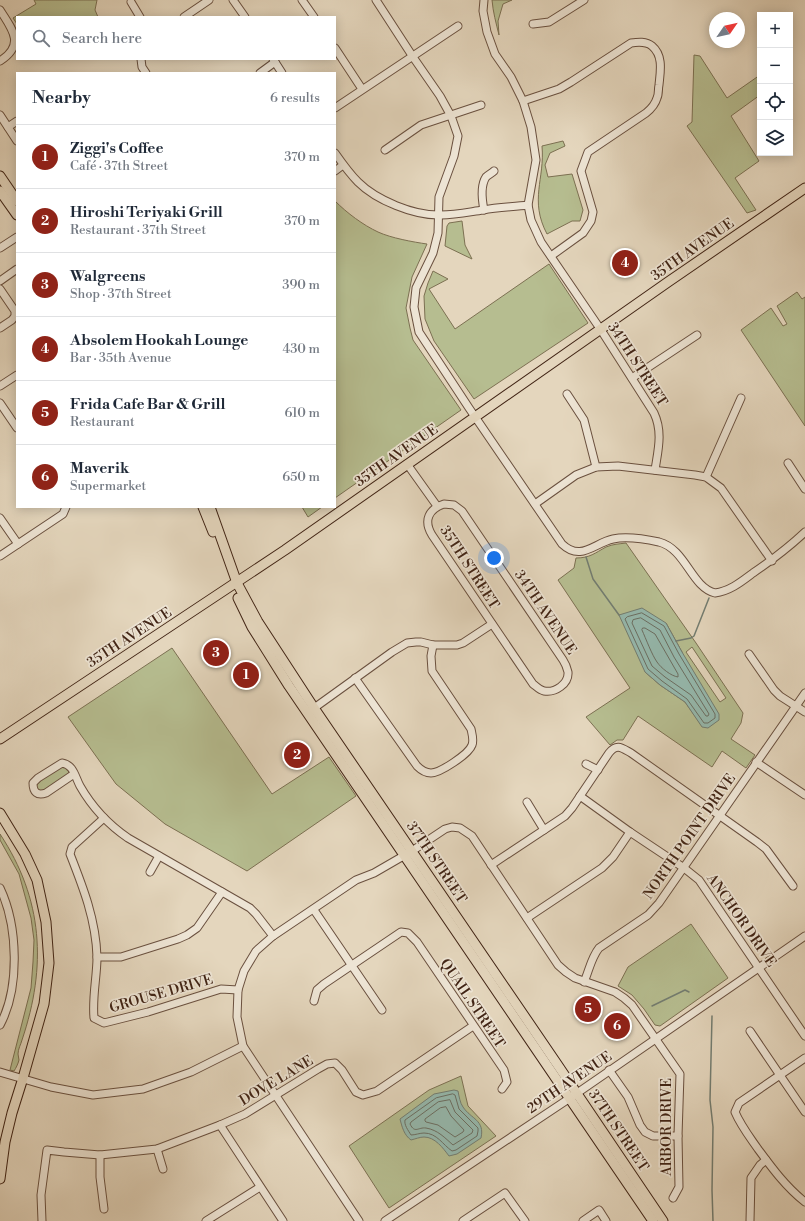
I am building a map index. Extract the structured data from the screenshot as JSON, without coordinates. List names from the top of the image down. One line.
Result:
{"streets":{"main road":["35TH AVENUE","37TH STREET"],"street":["34TH STREET","35TH STREET","34TH AVENUE","NORTH POINT DRIVE","ANCHOR DRIVE","GROUSE DRIVE","QUAIL STREET","DOVE LANE","29TH AVENUE","ARBOR DRIVE"]},"crossings":[["35TH AVENUE","34TH STREET"],["35TH AVENUE","35TH STREET"],["35TH AVENUE","37TH STREET"],["35TH STREET","34TH AVENUE"],["NORTH POINT DRIVE","ANCHOR DRIVE"],["NORTH POINT DRIVE","ARBOR DRIVE"],["37TH STREET","29TH AVENUE"],["37TH STREET","ARBOR DRIVE"],["ANCHOR DRIVE","29TH AVENUE"],["GROUSE DRIVE","ARBOR DRIVE"],["QUAIL STREET","DOVE LANE"],["DOVE LANE","ARBOR DRIVE"],["29TH AVENUE","ARBOR DRIVE"]],"north":"top right","page":{"map_buttons":["+","−"],"search":"Search here","heading":["Nearby","6 results"],"list":[{"mark":"1","name":"Ziggi's Coffee","note":"Café · 37th Street","value":"370 m"},{"mark":"2","name":"Hiroshi Teriyaki Grill","note":"Restaurant · 37th Street","value":"370 m"},{"mark":"3","name":"Walgreens","note":"Shop · 37th Street","value":"390 m"},{"mark":"4","name":"Absolem Hookah Lounge","note":"Bar · 35th Avenue","value":"430 m"},{"mark":"5","name":"Frida Cafe Bar & Grill","note":"Restaurant","value":"610 m"},{"mark":"6","name":"Maverik","note":"Supermarket","value":"650 m"}],"pins":["4","3","1","2","5","6"]}}
